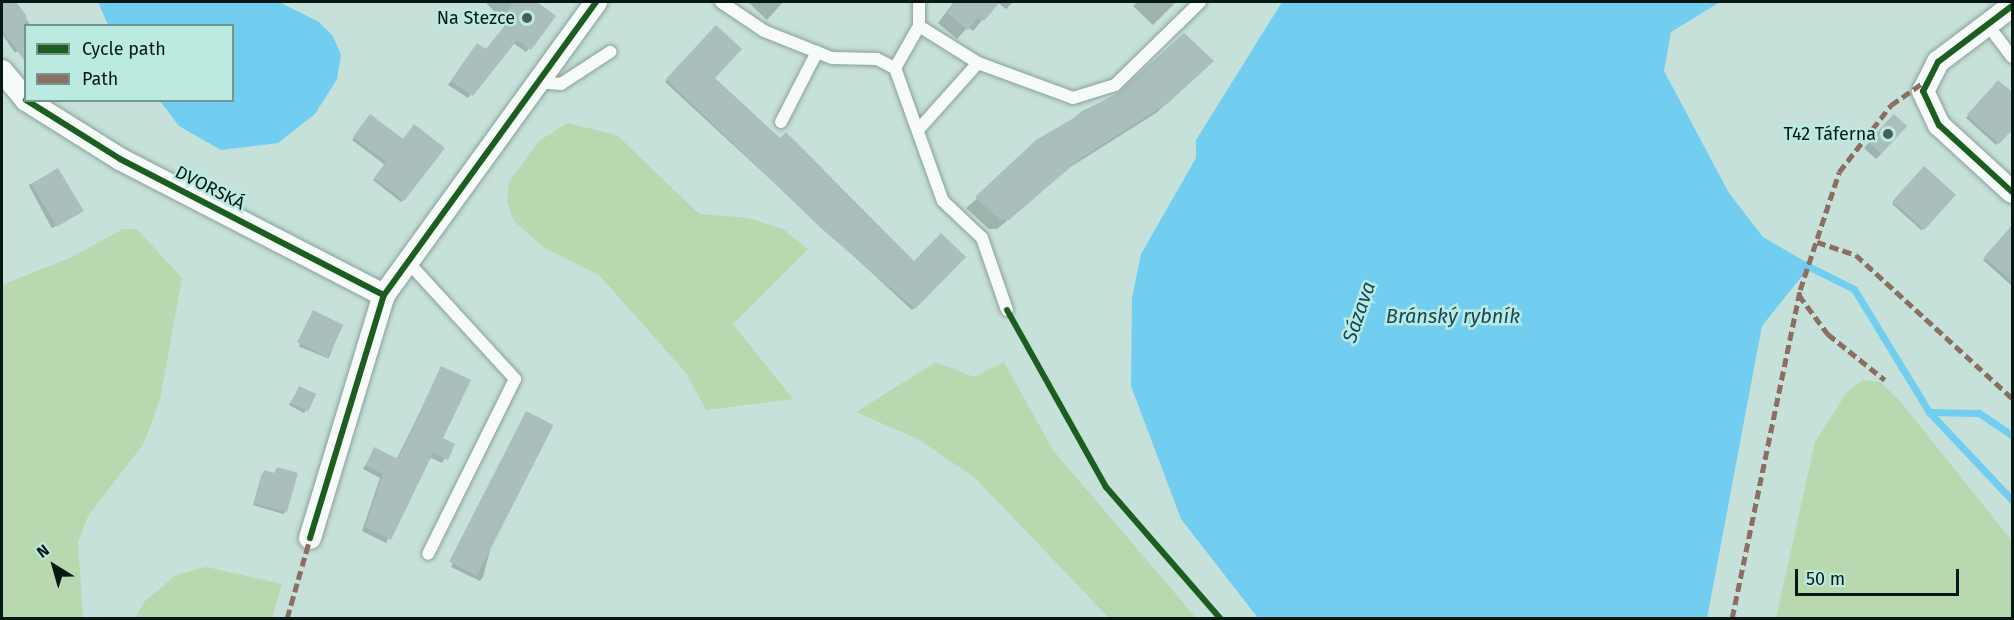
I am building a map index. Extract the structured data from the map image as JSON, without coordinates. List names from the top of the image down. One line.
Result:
{"streets":{"street":["DVORSKÁ"]},"water":["Sázava","Bránský rybník"],"places":["Na Stezce","T42 Táferna"],"legend":["Cycle path","Path"],"scale_bar":"50 m","north":"top left"}
